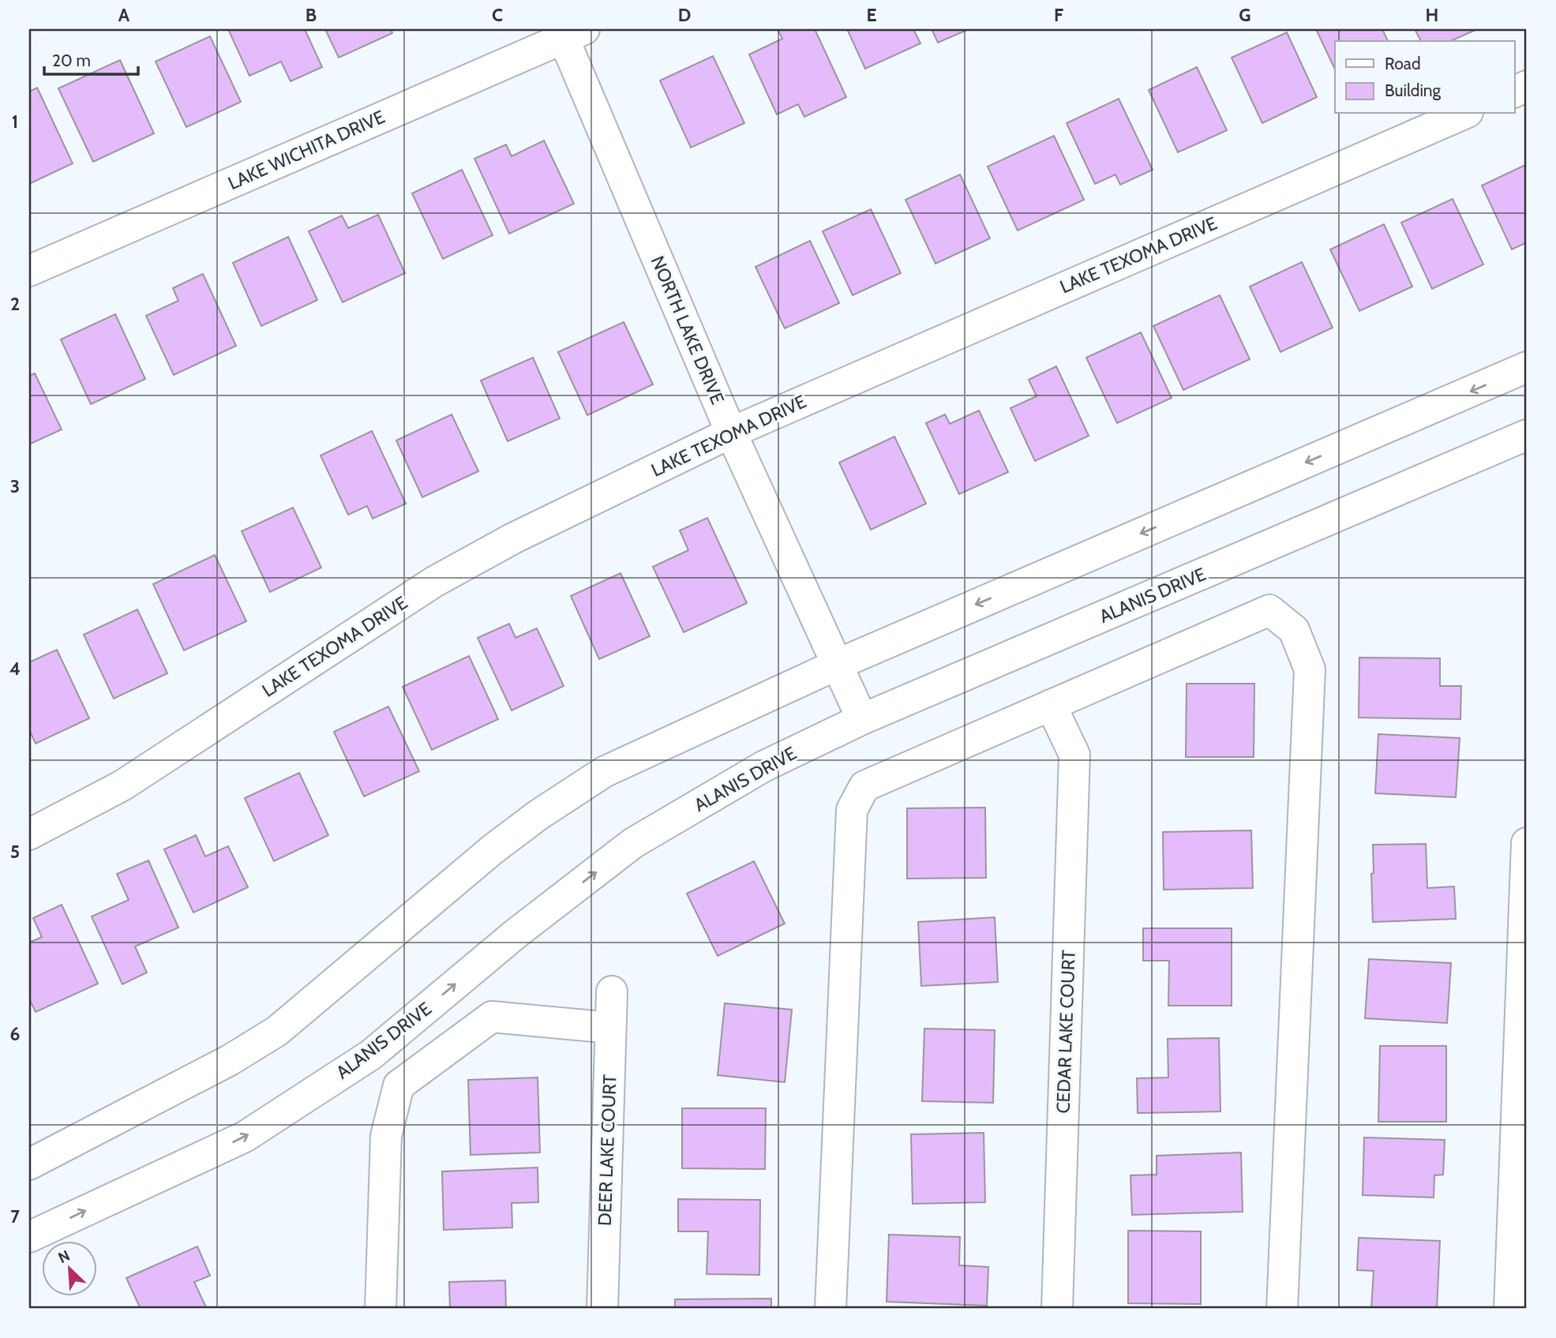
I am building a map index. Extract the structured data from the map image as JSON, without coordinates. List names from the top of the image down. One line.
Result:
{"streets":{"street":["LAKE WICHITA DRIVE","LAKE TEXOMA DRIVE","NORTH LAKE DRIVE","ALANIS DRIVE","CEDAR LAKE COURT","DEER LAKE COURT"]},"crossings":[["LAKE WICHITA DRIVE","NORTH LAKE DRIVE"],["LAKE TEXOMA DRIVE","NORTH LAKE DRIVE"],["NORTH LAKE DRIVE","ALANIS DRIVE"]],"legend":["Road","Building"],"scale_bar":"20 m","north":"top left","grid":{"columns":["A","B","C","D","E","F","G","H"],"rows":["1","2","3","4","5","6","7"]}}
